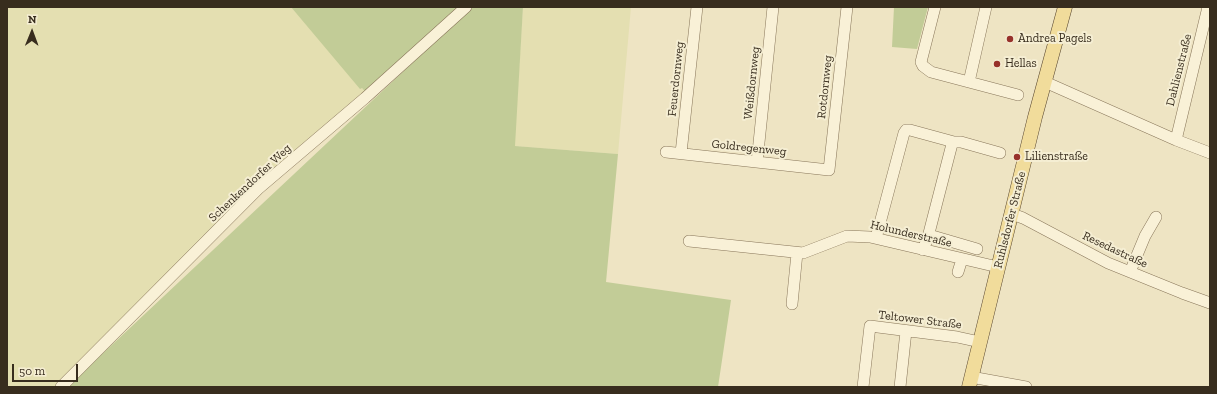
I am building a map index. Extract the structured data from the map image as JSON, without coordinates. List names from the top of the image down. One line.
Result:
{"streets":{"main road":["Ruhlsdorfer Straße"],"street":["Dahlienstraße","Feuerdornweg","Weißdornweg","Rotdornweg","Goldregenweg","Schenkendorfer Weg","Holunderstraße","Resedastraße","Teltower Straße"]},"crossings":[["Feuerdornweg","Goldregenweg"],["Weißdornweg","Goldregenweg"],["Rotdornweg","Goldregenweg"],["Ruhlsdorfer Straße","Holunderstraße"],["Ruhlsdorfer Straße","Resedastraße"],["Ruhlsdorfer Straße","Teltower Straße"]],"places":["Andrea Pagels","Hellas","Lilienstraße"],"scale_bar":"50 m","north":"top"}
